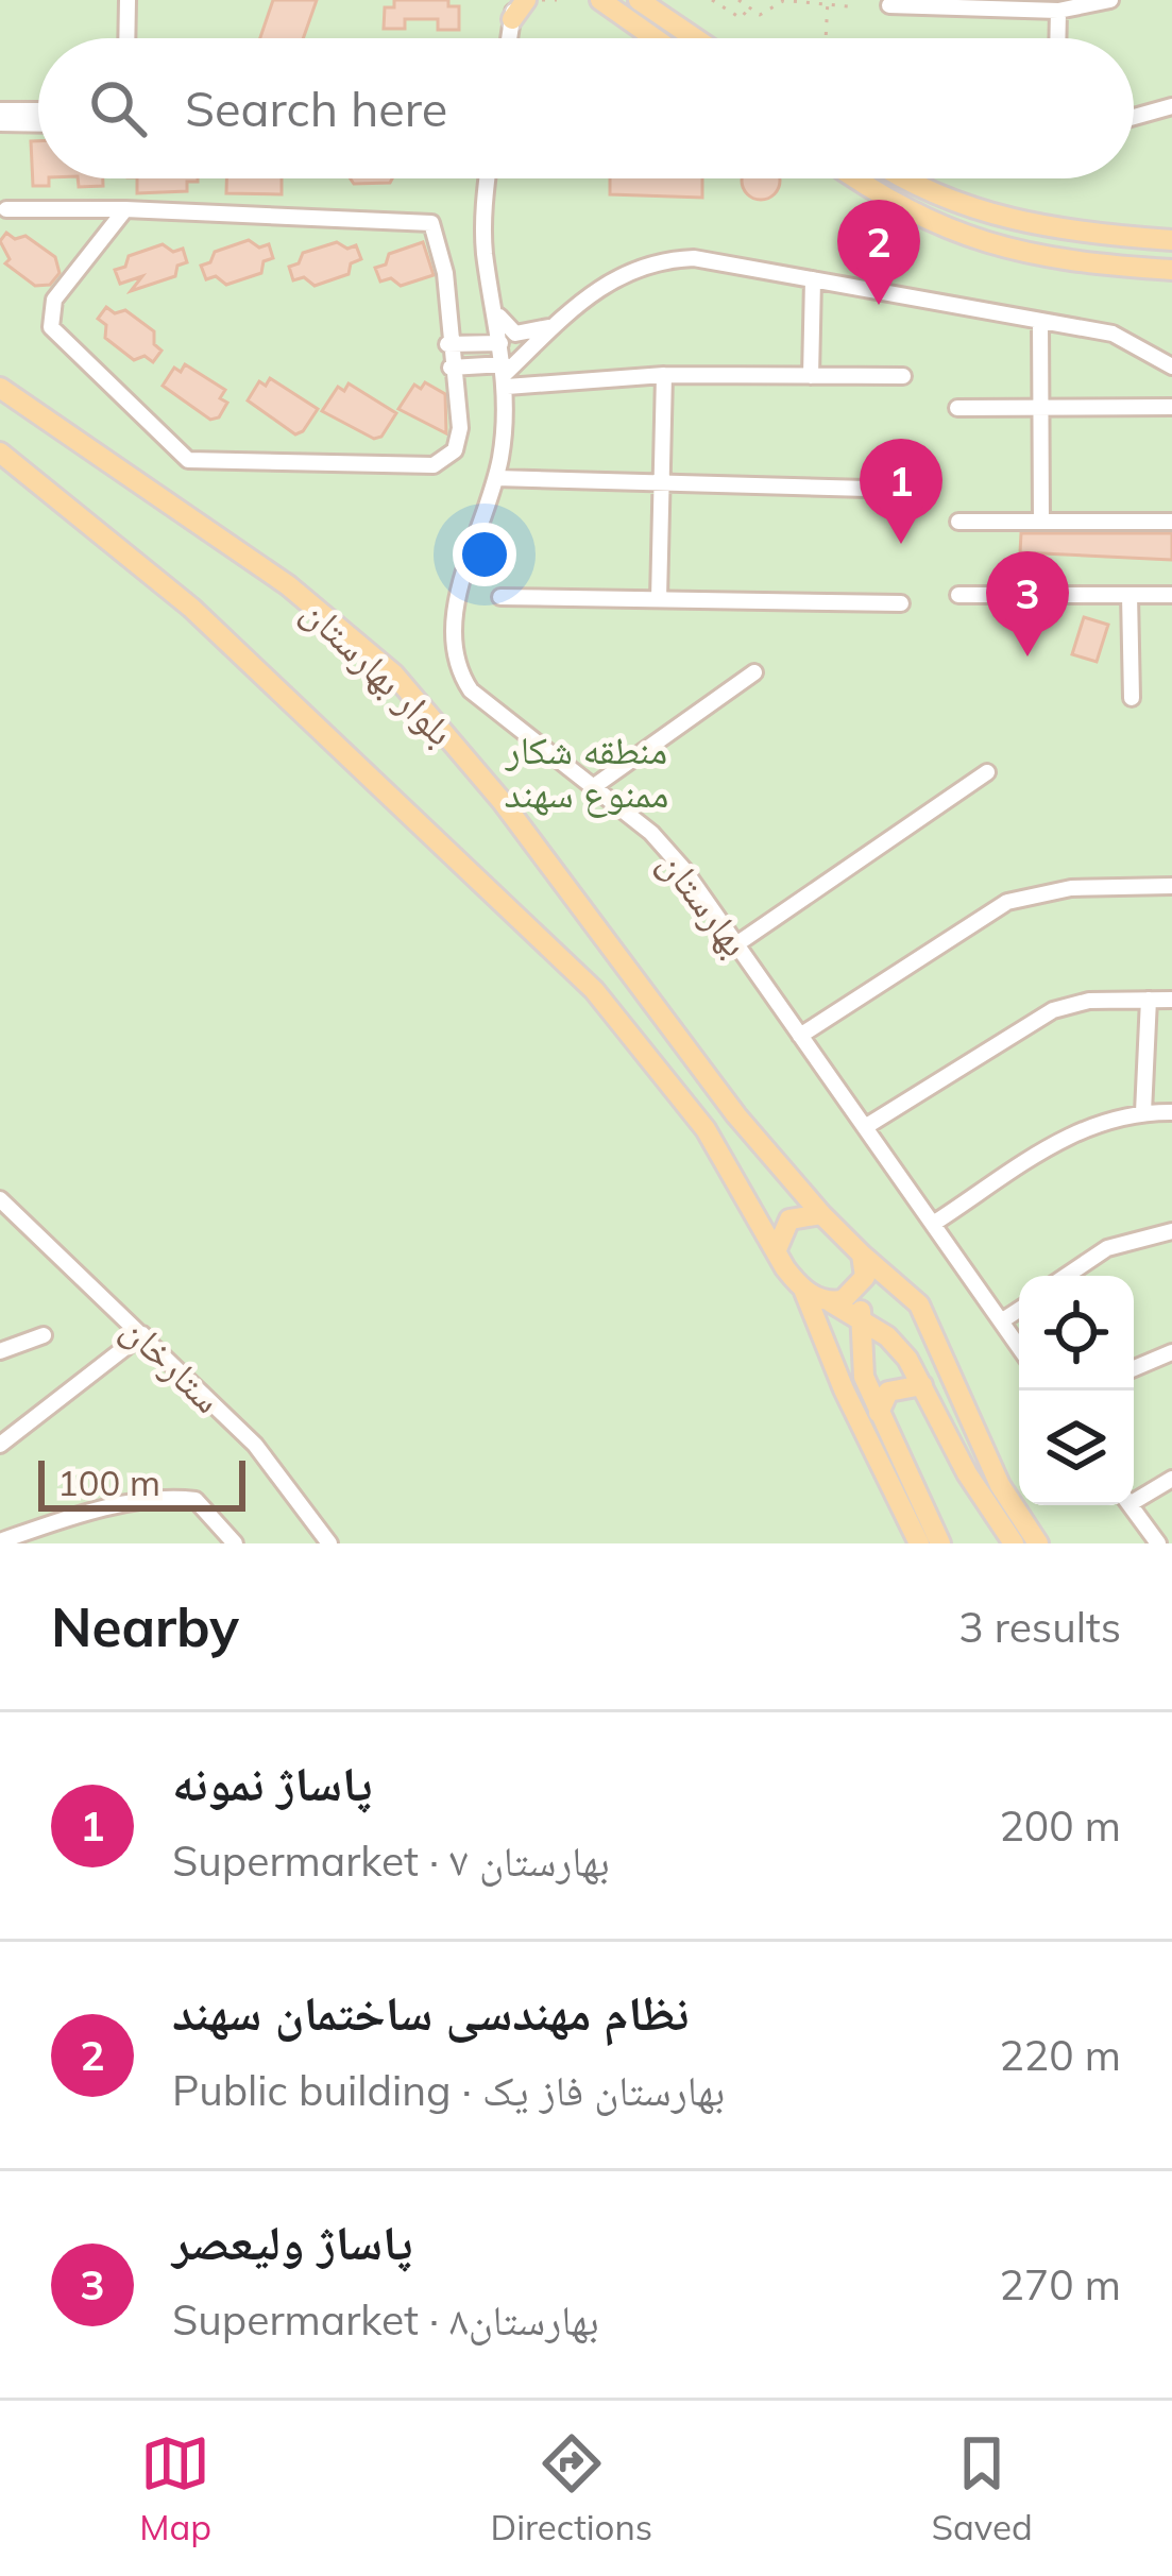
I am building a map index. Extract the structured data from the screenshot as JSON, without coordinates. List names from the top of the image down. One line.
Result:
{"streets":{"main road":["بلوار بهارستان"],"street":["بهارستان","ستارخان"]},"parks":["منطقه شکار ممنوع سهند"],"scale_bar":"100 m","page":{"search":"Search here","pins":["2","1","3"],"scale":"100 m","heading":["Nearby","3 results"],"list":[{"mark":"1","name":"پاساژ نمونه","note":"Supermarket · بهارستان ۷","value":"200 m"},{"mark":"2","name":"نظام مهندسی ساختمان سهند","note":"Public building · بهارستان فاز یک","value":"220 m"},{"mark":"3","name":"پاساژ ولیعصر","note":"Supermarket · بهارستان۸","value":"270 m"}],"nav":["Map","Directions","Saved"]}}
